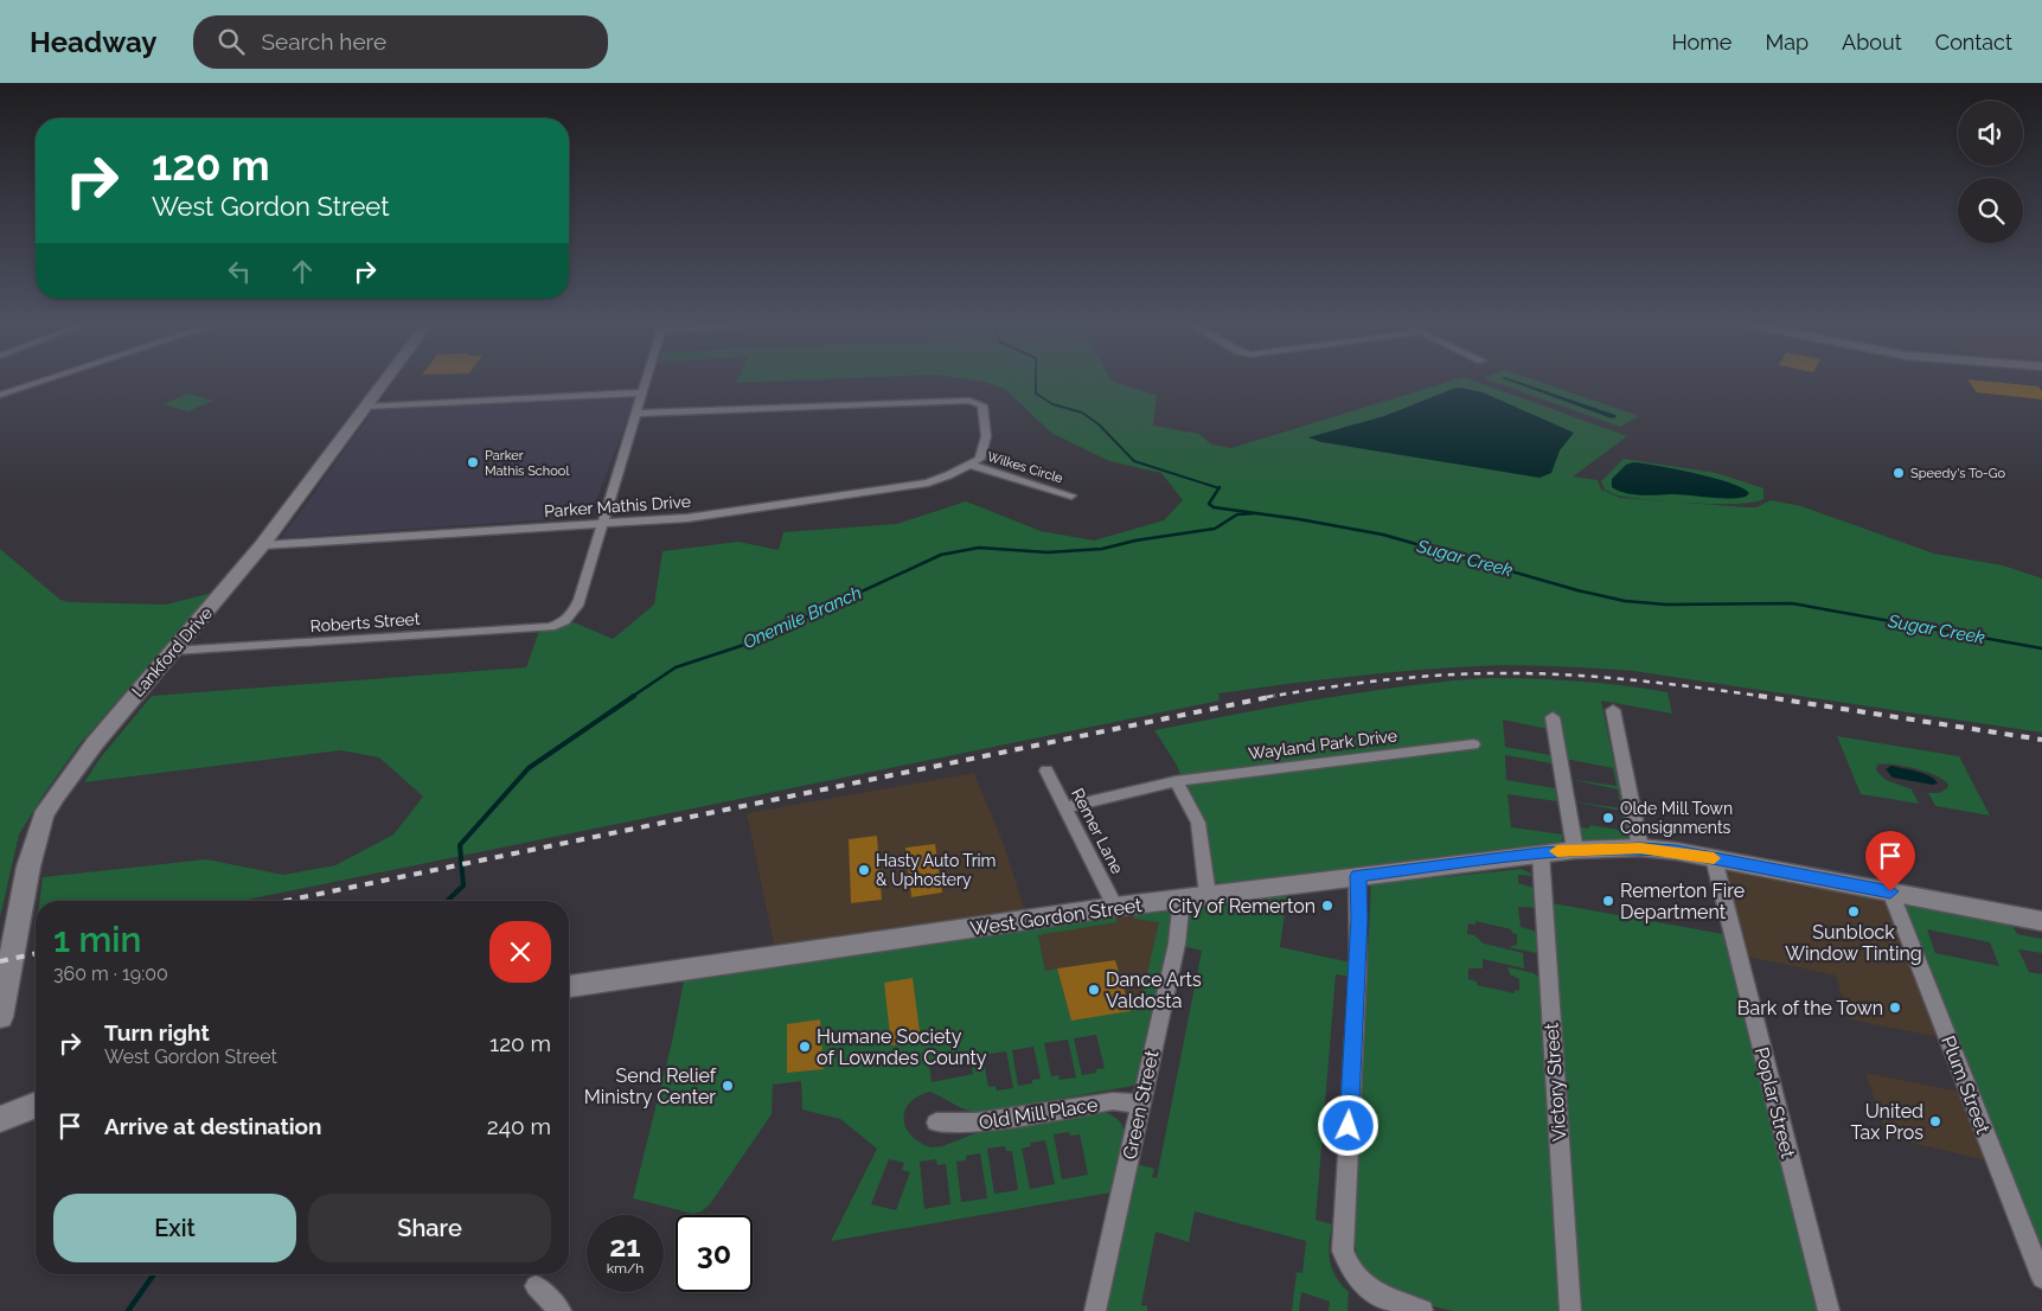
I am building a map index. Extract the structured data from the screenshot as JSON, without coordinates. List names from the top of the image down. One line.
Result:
{"streets":{"street":["Wilkes Circle","Parker Mathis Drive","Roberts Street","Lankford Drive","Wayland Park Drive","Remer Lane","West Gordon Street","Victory Street","Plum Street","Poplar Street","Green Street","Old Mill Place"]},"crossings":[["Wilkes Circle","Parker Mathis Drive"],["Parker Mathis Drive","Roberts Street"],["Parker Mathis Drive","Lankford Drive"],["Roberts Street","Lankford Drive"],["Wayland Park Drive","Remer Lane"],["Remer Lane","West Gordon Street"],["West Gordon Street","Victory Street"],["West Gordon Street","Plum Street"],["West Gordon Street","Poplar Street"],["West Gordon Street","Green Street"],["Green Street","Old Mill Place"]],"water":["Sugar Creek","Onemile Branch"],"places":["Parker Mathis School","Speedy's To-Go","Olde Mill Town Consignments","Hasty Auto Trim & Uphostery","Remerton Fire Department","City of Remerton","Sunblock Window Tinting","Dance Arts Valdosta","Bark of the Town","Humane Society of Lowndes County","Send Relief Ministry Center","United Tax Pros"],"page":{"header":"Headway","search":"Search here","nav":["Home","Map","About","Contact"],"turn":["120 m","West Gordon Street"],"heading":["1 min","360 m · 19:00"],"list":[{"name":"Turn right","note":"West Gordon Street","value":"120 m"},{"name":"Arrive at destination","value":"240 m"}],"buttons":["Exit","Share"],"speed":"21 km/h","limit":"30"}}
